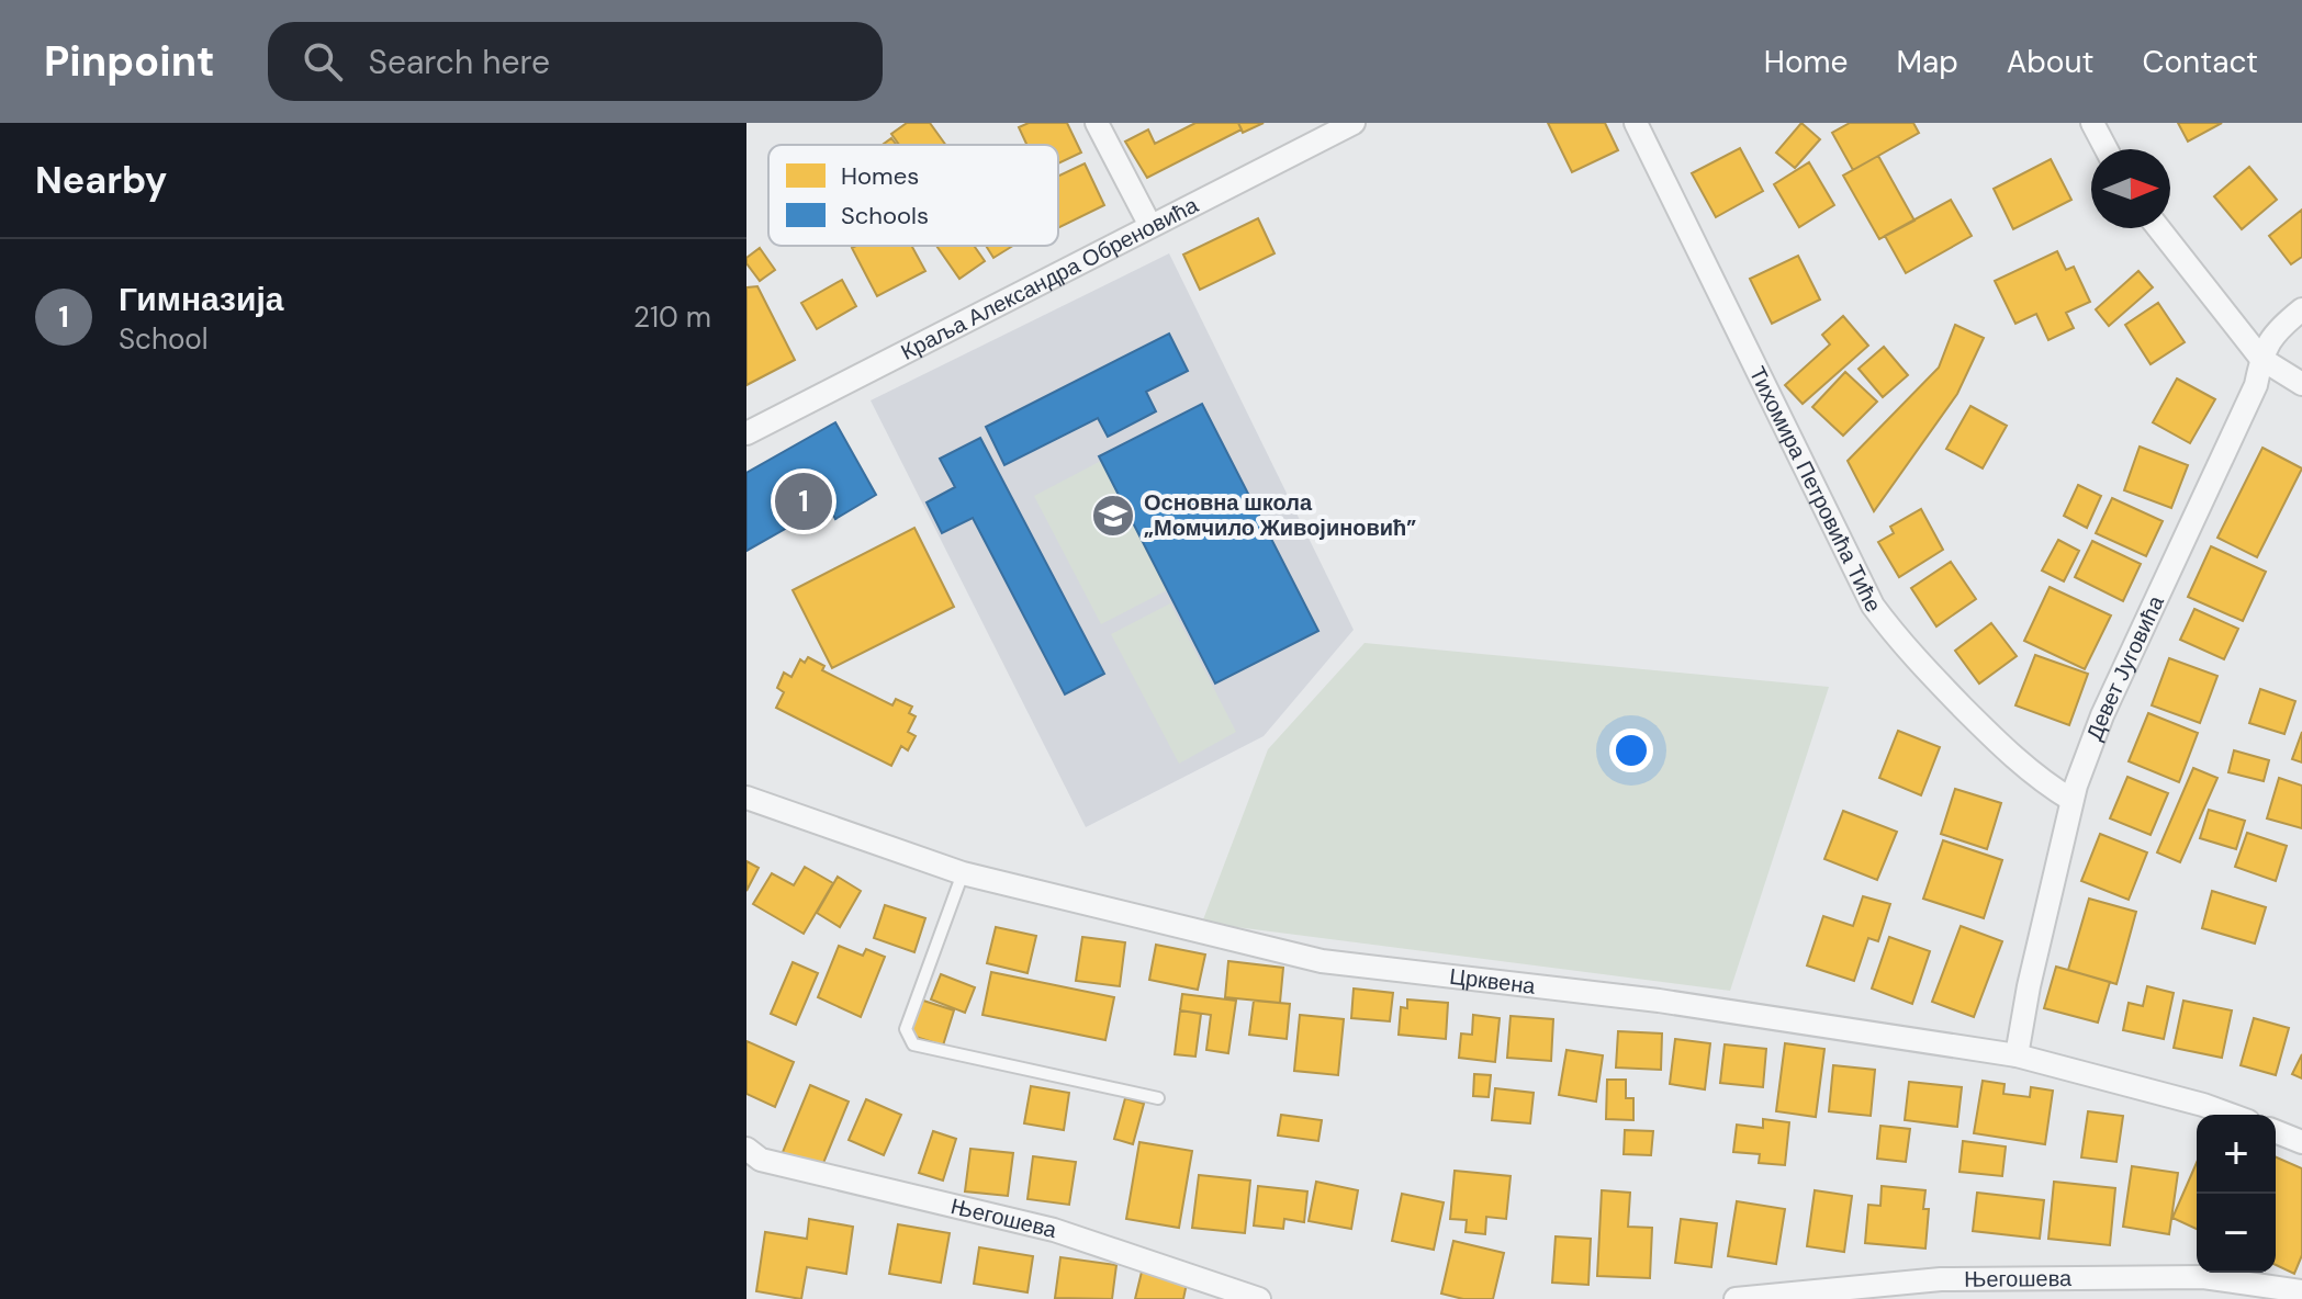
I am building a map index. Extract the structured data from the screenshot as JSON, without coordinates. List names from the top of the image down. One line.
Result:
{"streets":{"street":["Краља Александра Обреновића","Тихомира Петровића Тиће","Девет Југовића","Црквена","Његошева"]},"crossings":[["Тихомира Петровића Тиће","Девет Југовића"],["Девет Југовића","Црквена"]],"places":{"school or university":["Основна школа „Момчило Живојиновић”"]},"legend":["Homes","Schools"],"north":"right","page":{"header":"Pinpoint","search":"Search here","nav":["Home","Map","About","Contact"],"heading":"Nearby","list":[{"mark":"1","name":"Гимназија","note":"School","value":"210 m"}],"pins":"1","map_buttons":["+","−"]}}
